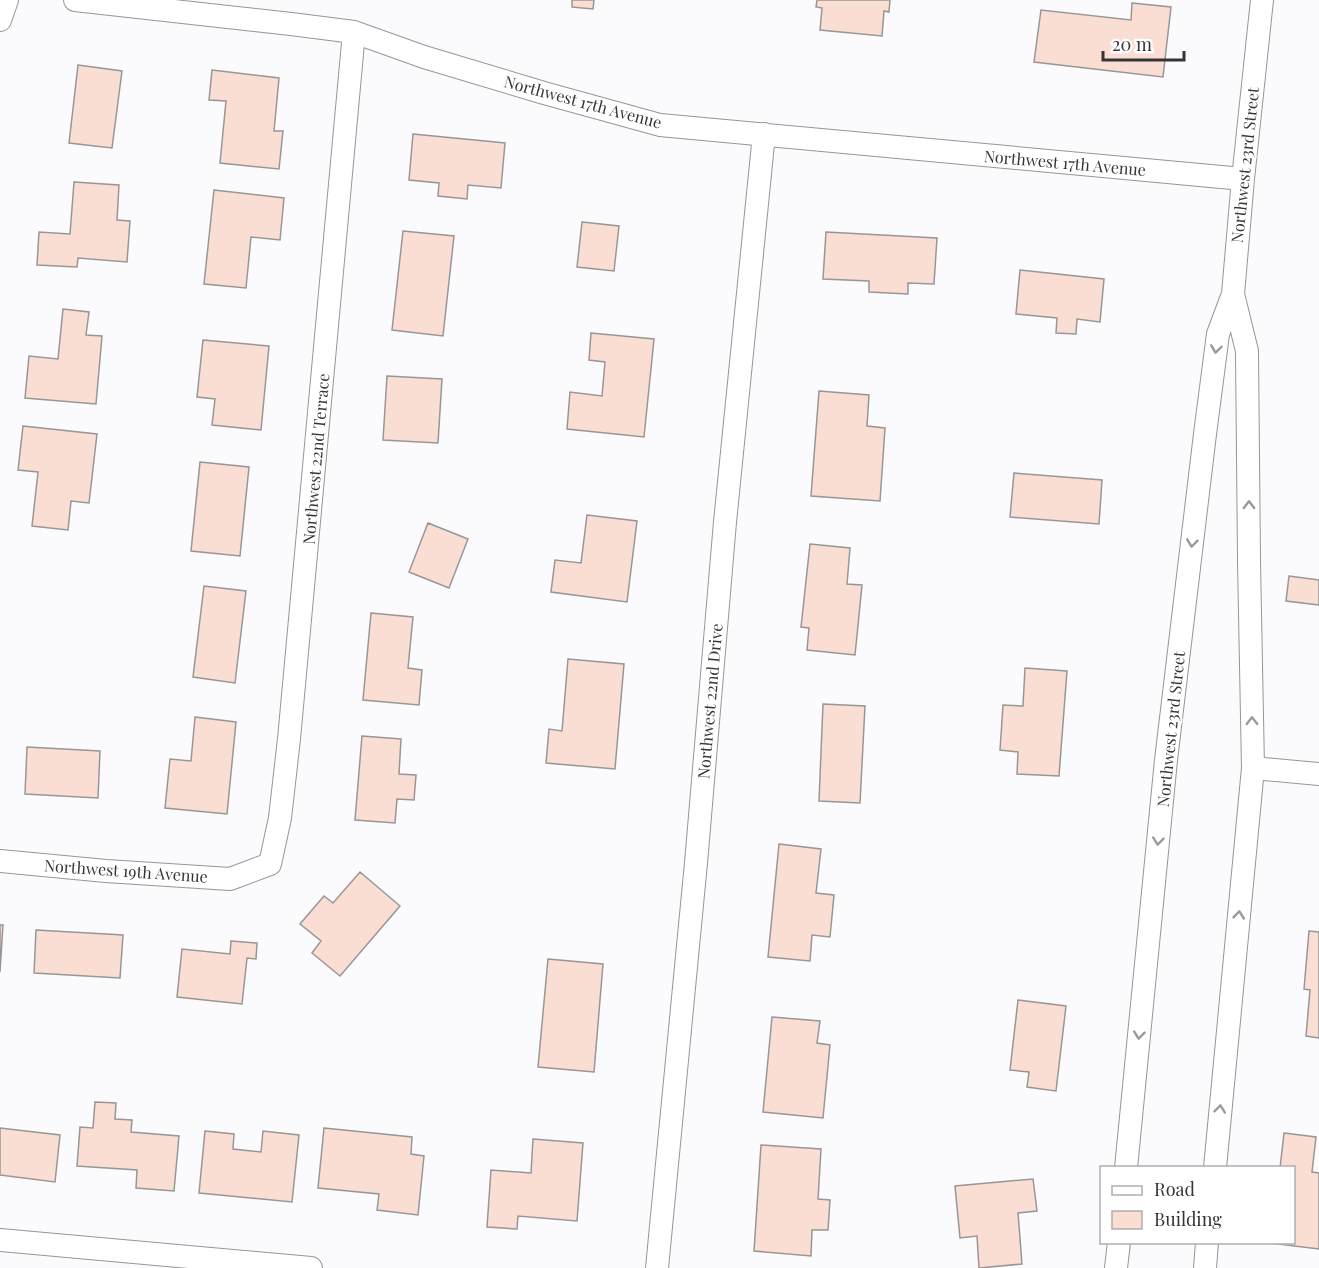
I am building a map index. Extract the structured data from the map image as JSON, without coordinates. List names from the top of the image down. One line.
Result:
{"streets":{"street":["Northwest 17th Avenue","Northwest 23rd Street","Northwest 22nd Terrace","Northwest 22nd Drive","Northwest 19th Avenue"]},"crossings":[["Northwest 17th Avenue","Northwest 23rd Street"],["Northwest 17th Avenue","Northwest 22nd Terrace"],["Northwest 17th Avenue","Northwest 22nd Drive"],["Northwest 22nd Terrace","Northwest 19th Avenue"]],"legend":["Road","Building"],"scale_bar":"20 m"}
